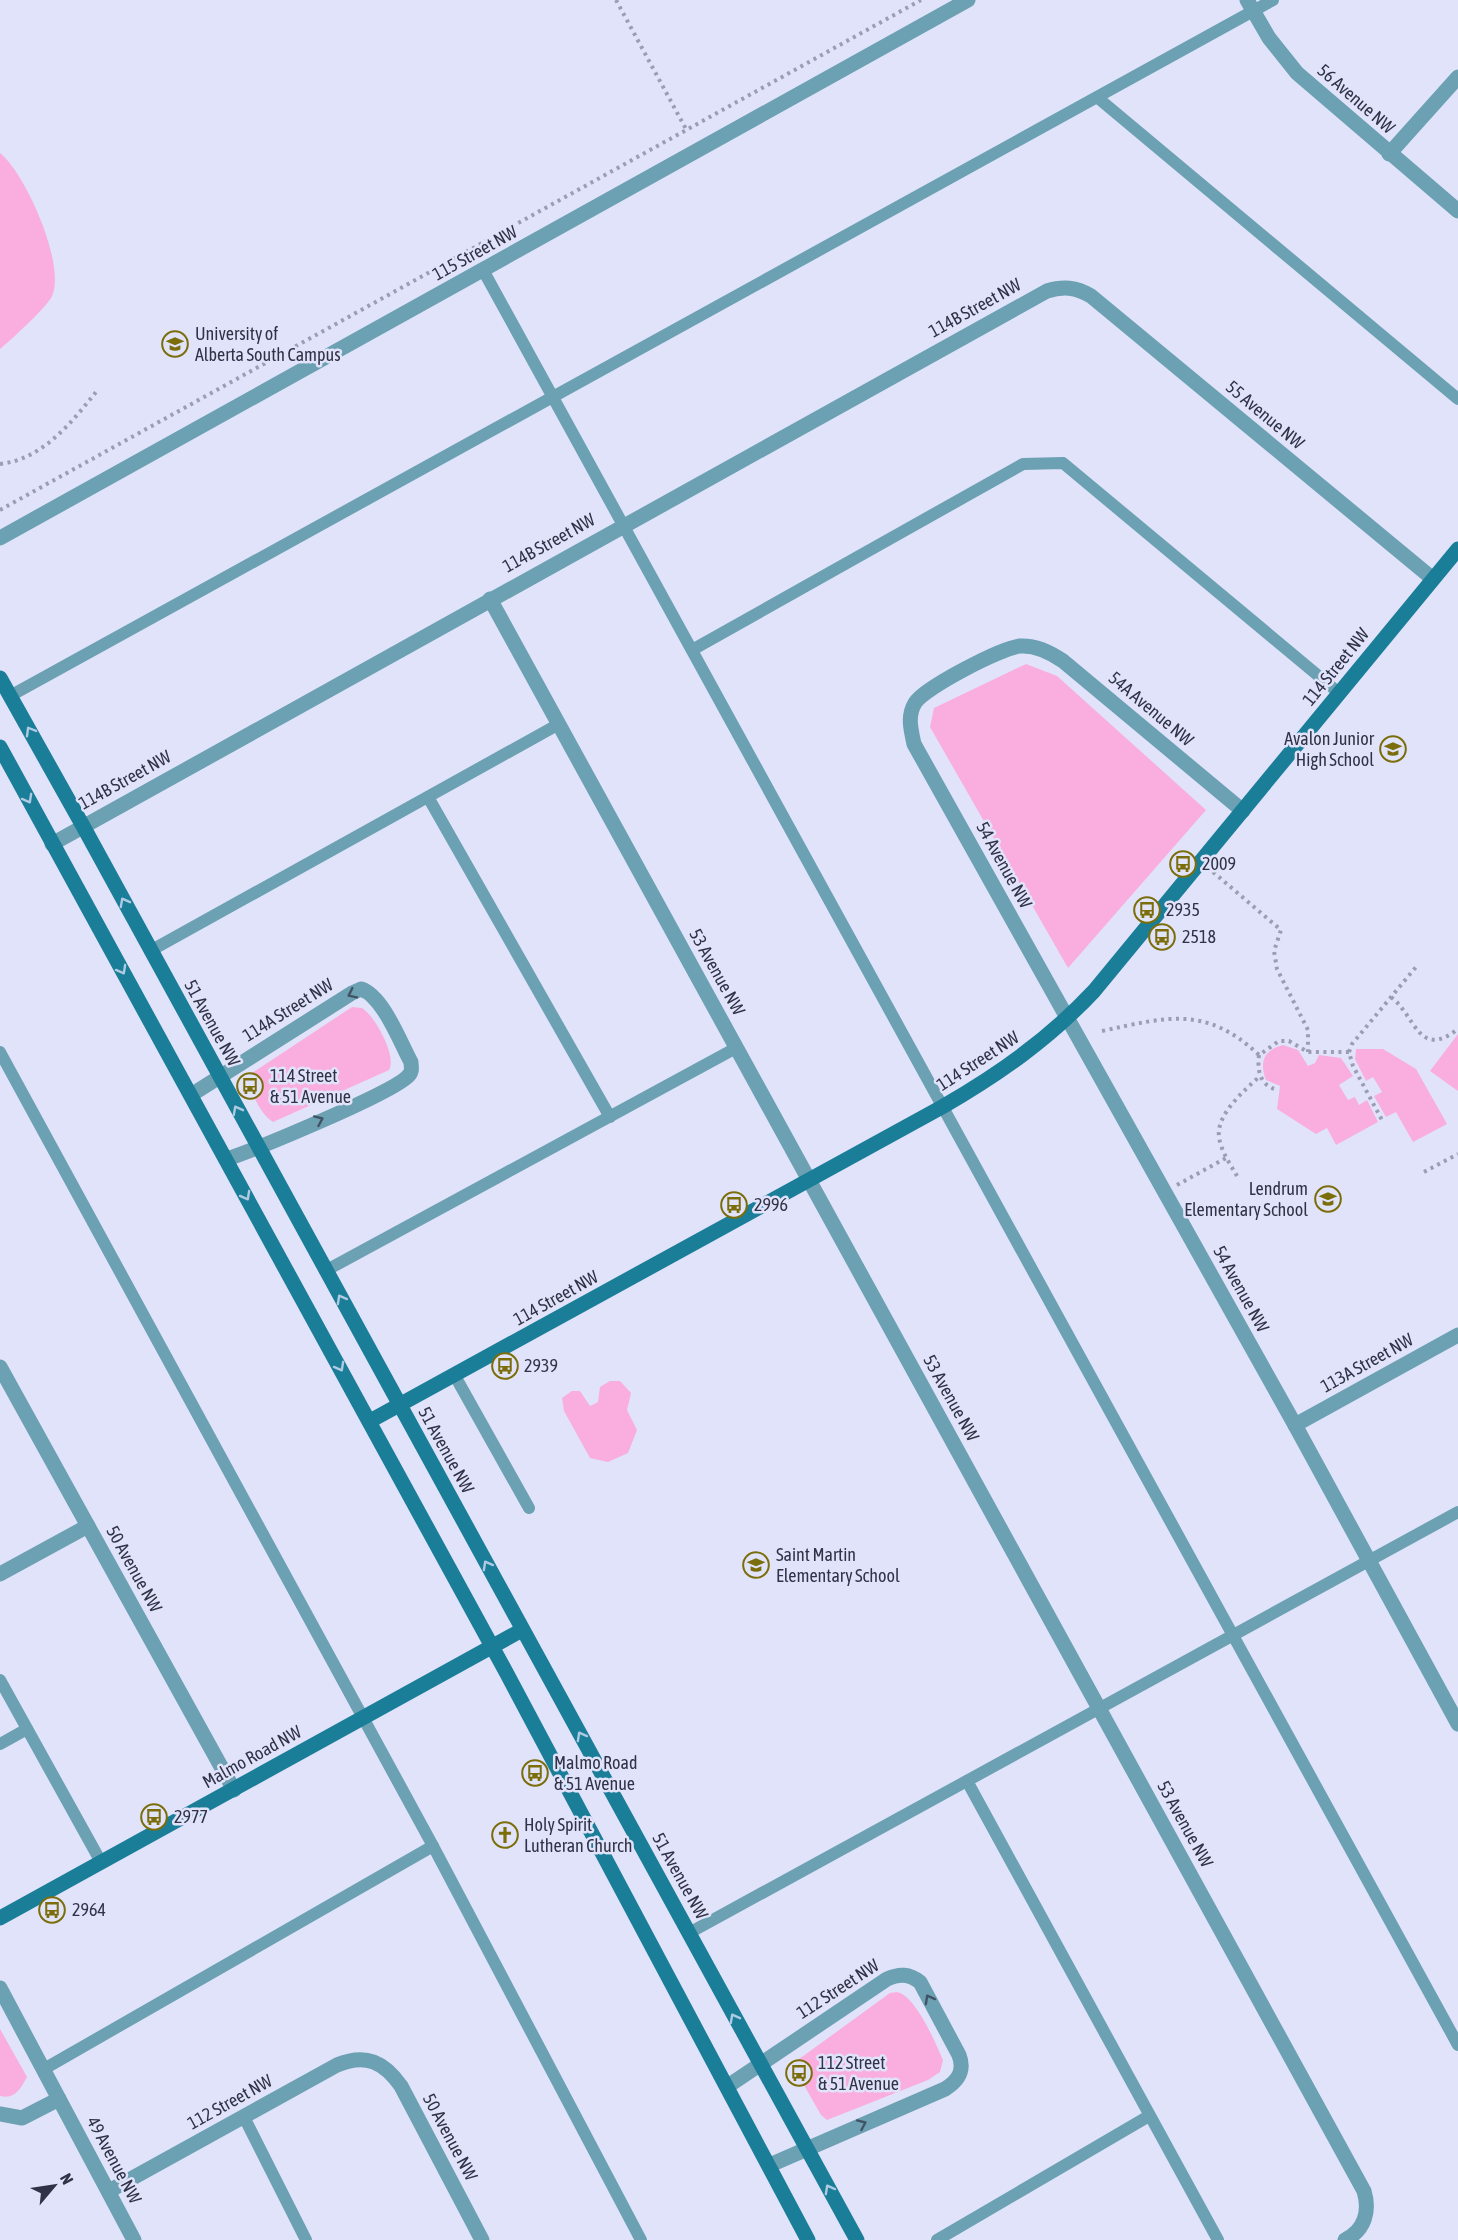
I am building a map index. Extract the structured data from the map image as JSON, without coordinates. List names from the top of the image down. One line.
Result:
{"streets":{"main road":["114 Street NW","51 Avenue NW","Malmo Road NW"],"street":["56 Avenue NW","115 Street NW","114B Street NW","55 Avenue NW","54A Avenue NW","54 Avenue NW","53 Avenue NW","114A Street NW","113A Street NW","50 Avenue NW","112 Street NW","49 Avenue NW"]},"crossings":[["114B Street NW","55 Avenue NW"],["114B Street NW","53 Avenue NW"],["114B Street NW","51 Avenue NW"],["55 Avenue NW","114 Street NW"],["114 Street NW","54A Avenue NW"],["114 Street NW","54 Avenue NW"],["114 Street NW","53 Avenue NW"],["114 Street NW","51 Avenue NW"],["54A Avenue NW","54 Avenue NW"],["54 Avenue NW","113A Street NW"],["114A Street NW","51 Avenue NW"],["51 Avenue NW","Malmo Road NW"],["51 Avenue NW","112 Street NW"],["50 Avenue NW","Malmo Road NW"],["50 Avenue NW","112 Street NW"],["112 Street NW","49 Avenue NW"]],"places":{"school or university":["University of Alberta South Campus","Avalon Junior High School","Lendrum Elementary School","Saint Martin Elementary School"],"bus stop":["2009","2935","2518","114 Street & 51 Avenue","2996","2939","Malmo Road & 51 Avenue","2977","2964","112 Street & 51 Avenue"],"church":["Holy Spirit Lutheran Church"]},"north":"top right"}
